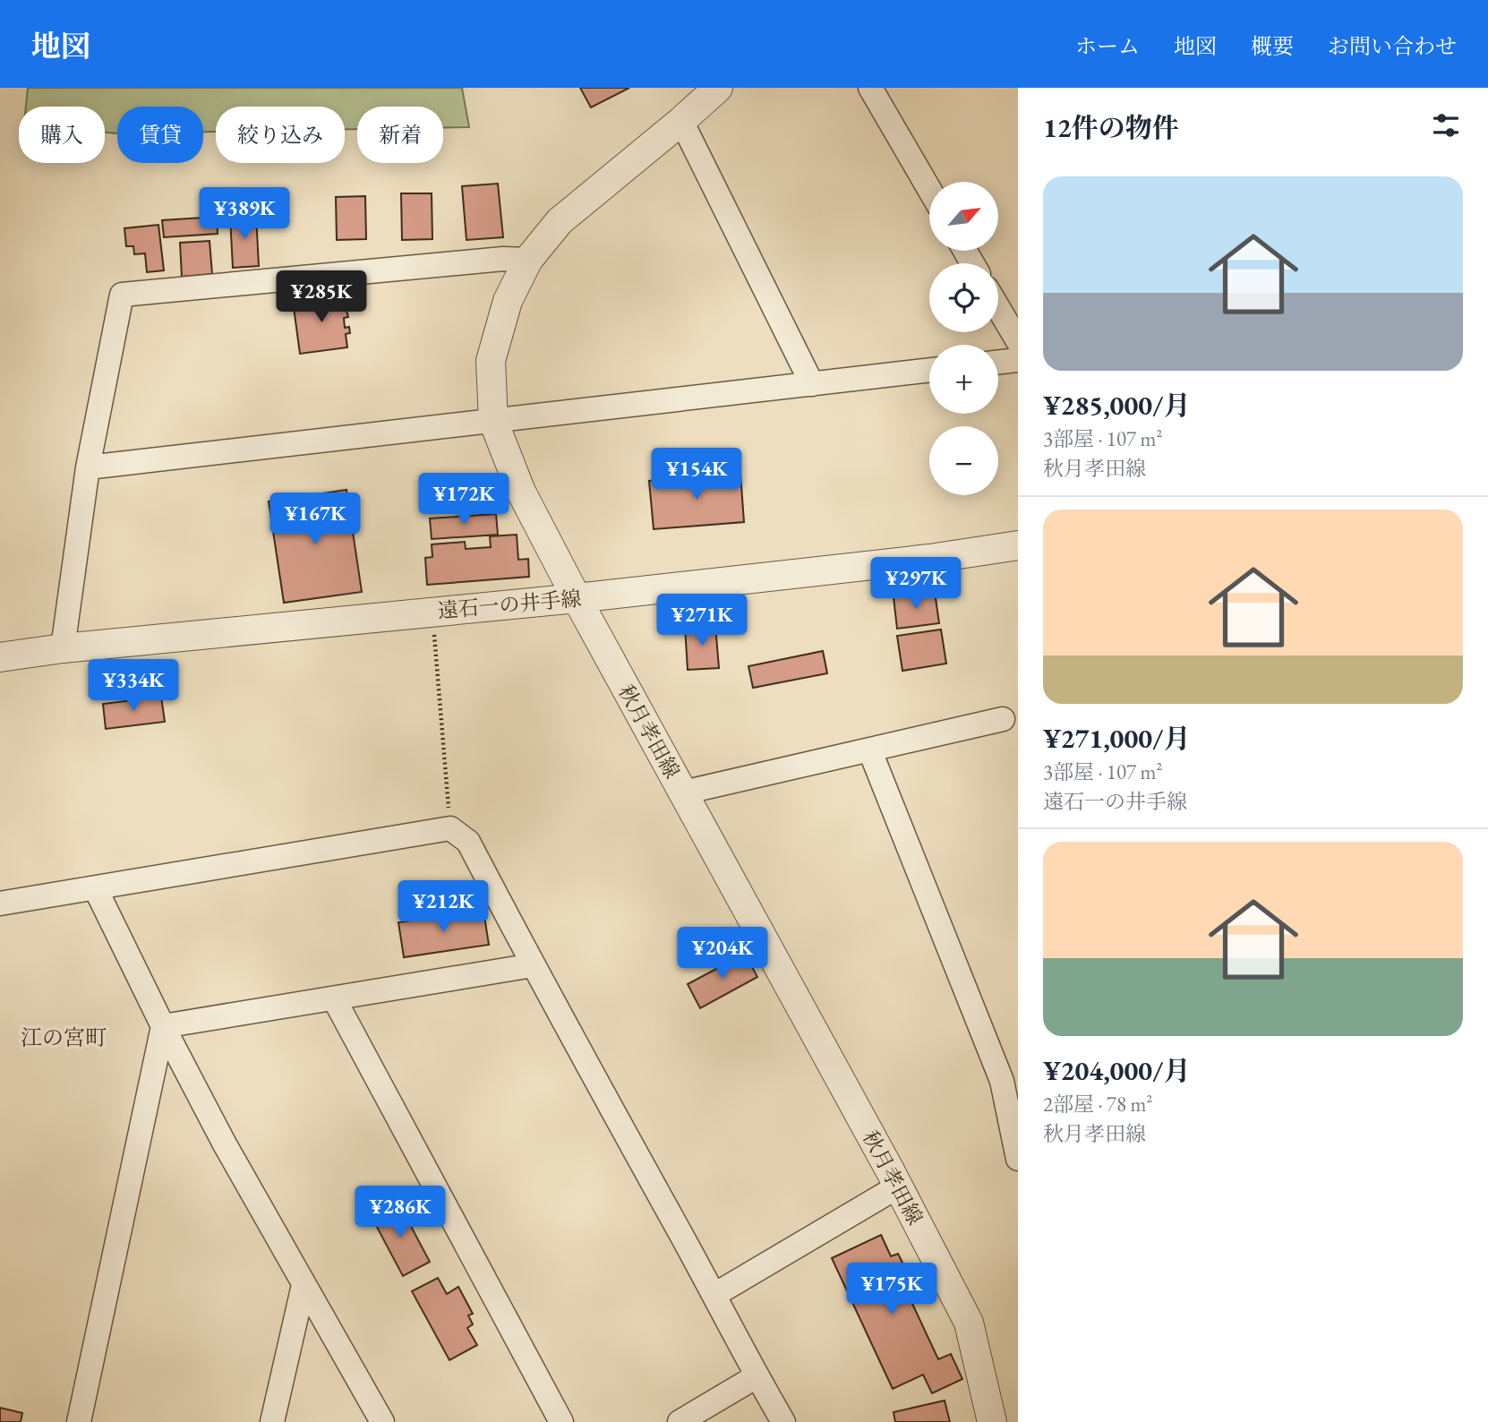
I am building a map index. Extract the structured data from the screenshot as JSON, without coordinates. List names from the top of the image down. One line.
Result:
{"streets":{"street":["遠石一の井手線","秋月孝田線"]},"crossings":[["遠石一の井手線","秋月孝田線"]],"districts":["江の宮町"],"north":"top right","page":{"header":"地図","nav":["ホーム","地図","概要","お問い合わせ"],"heading":"12件の物件","chip":["購入","賃貸","絞り込み","新着"],"list":[{"name":"¥285,000/月","note":"3部屋 · 107 m² · 秋月孝田線"},{"name":"¥271,000/月","note":"3部屋 · 107 m² · 遠石一の井手線"},{"name":"¥204,000/月","note":"2部屋 · 78 m² · 秋月孝田線"}],"map_buttons":["+","−"],"price":["¥389K","¥285K","¥154K","¥172K","¥167K","¥297K","¥271K","¥334K","¥212K","¥204K","¥286K","¥175K"]}}
